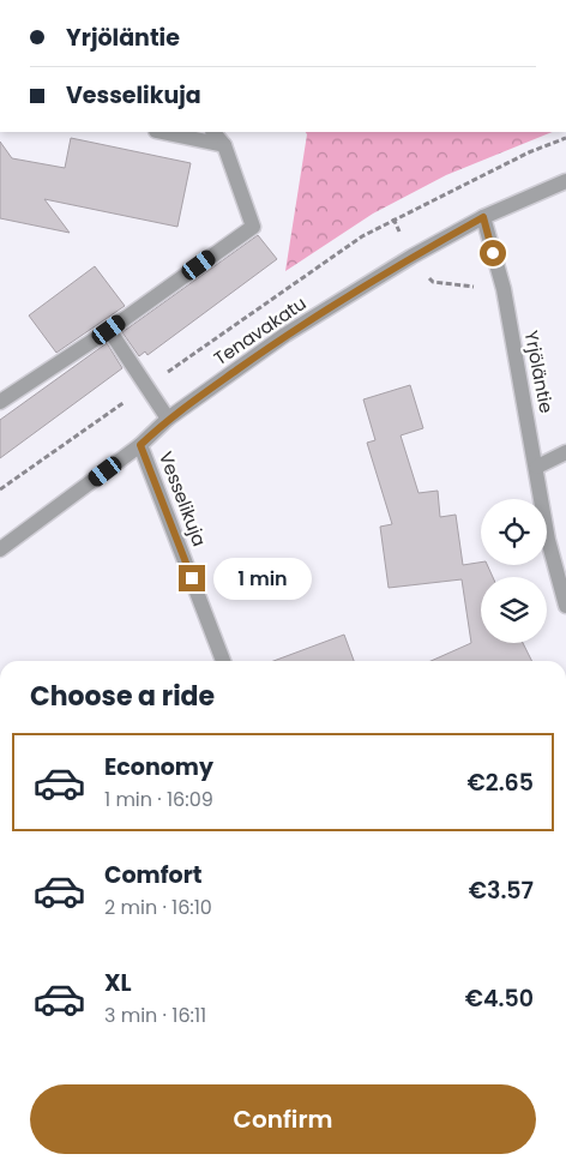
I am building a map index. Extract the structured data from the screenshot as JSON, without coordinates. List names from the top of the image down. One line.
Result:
{"streets":{"street":["Tenavakatu","Yrjöläntie","Vesselikuja"]},"crossings":[["Tenavakatu","Yrjöläntie"],["Tenavakatu","Vesselikuja"]],"page":{"banner":["Yrjöläntie","Vesselikuja"],"bubble":"1 min","heading":"Choose a ride","list":[{"name":"Economy","note":"1 min · 16:09","value":"€2.65"},{"name":"Comfort","note":"2 min · 16:10","value":"€3.57"},{"name":"XL","note":"3 min · 16:11","value":"€4.50"}],"buttons":"Confirm"}}
